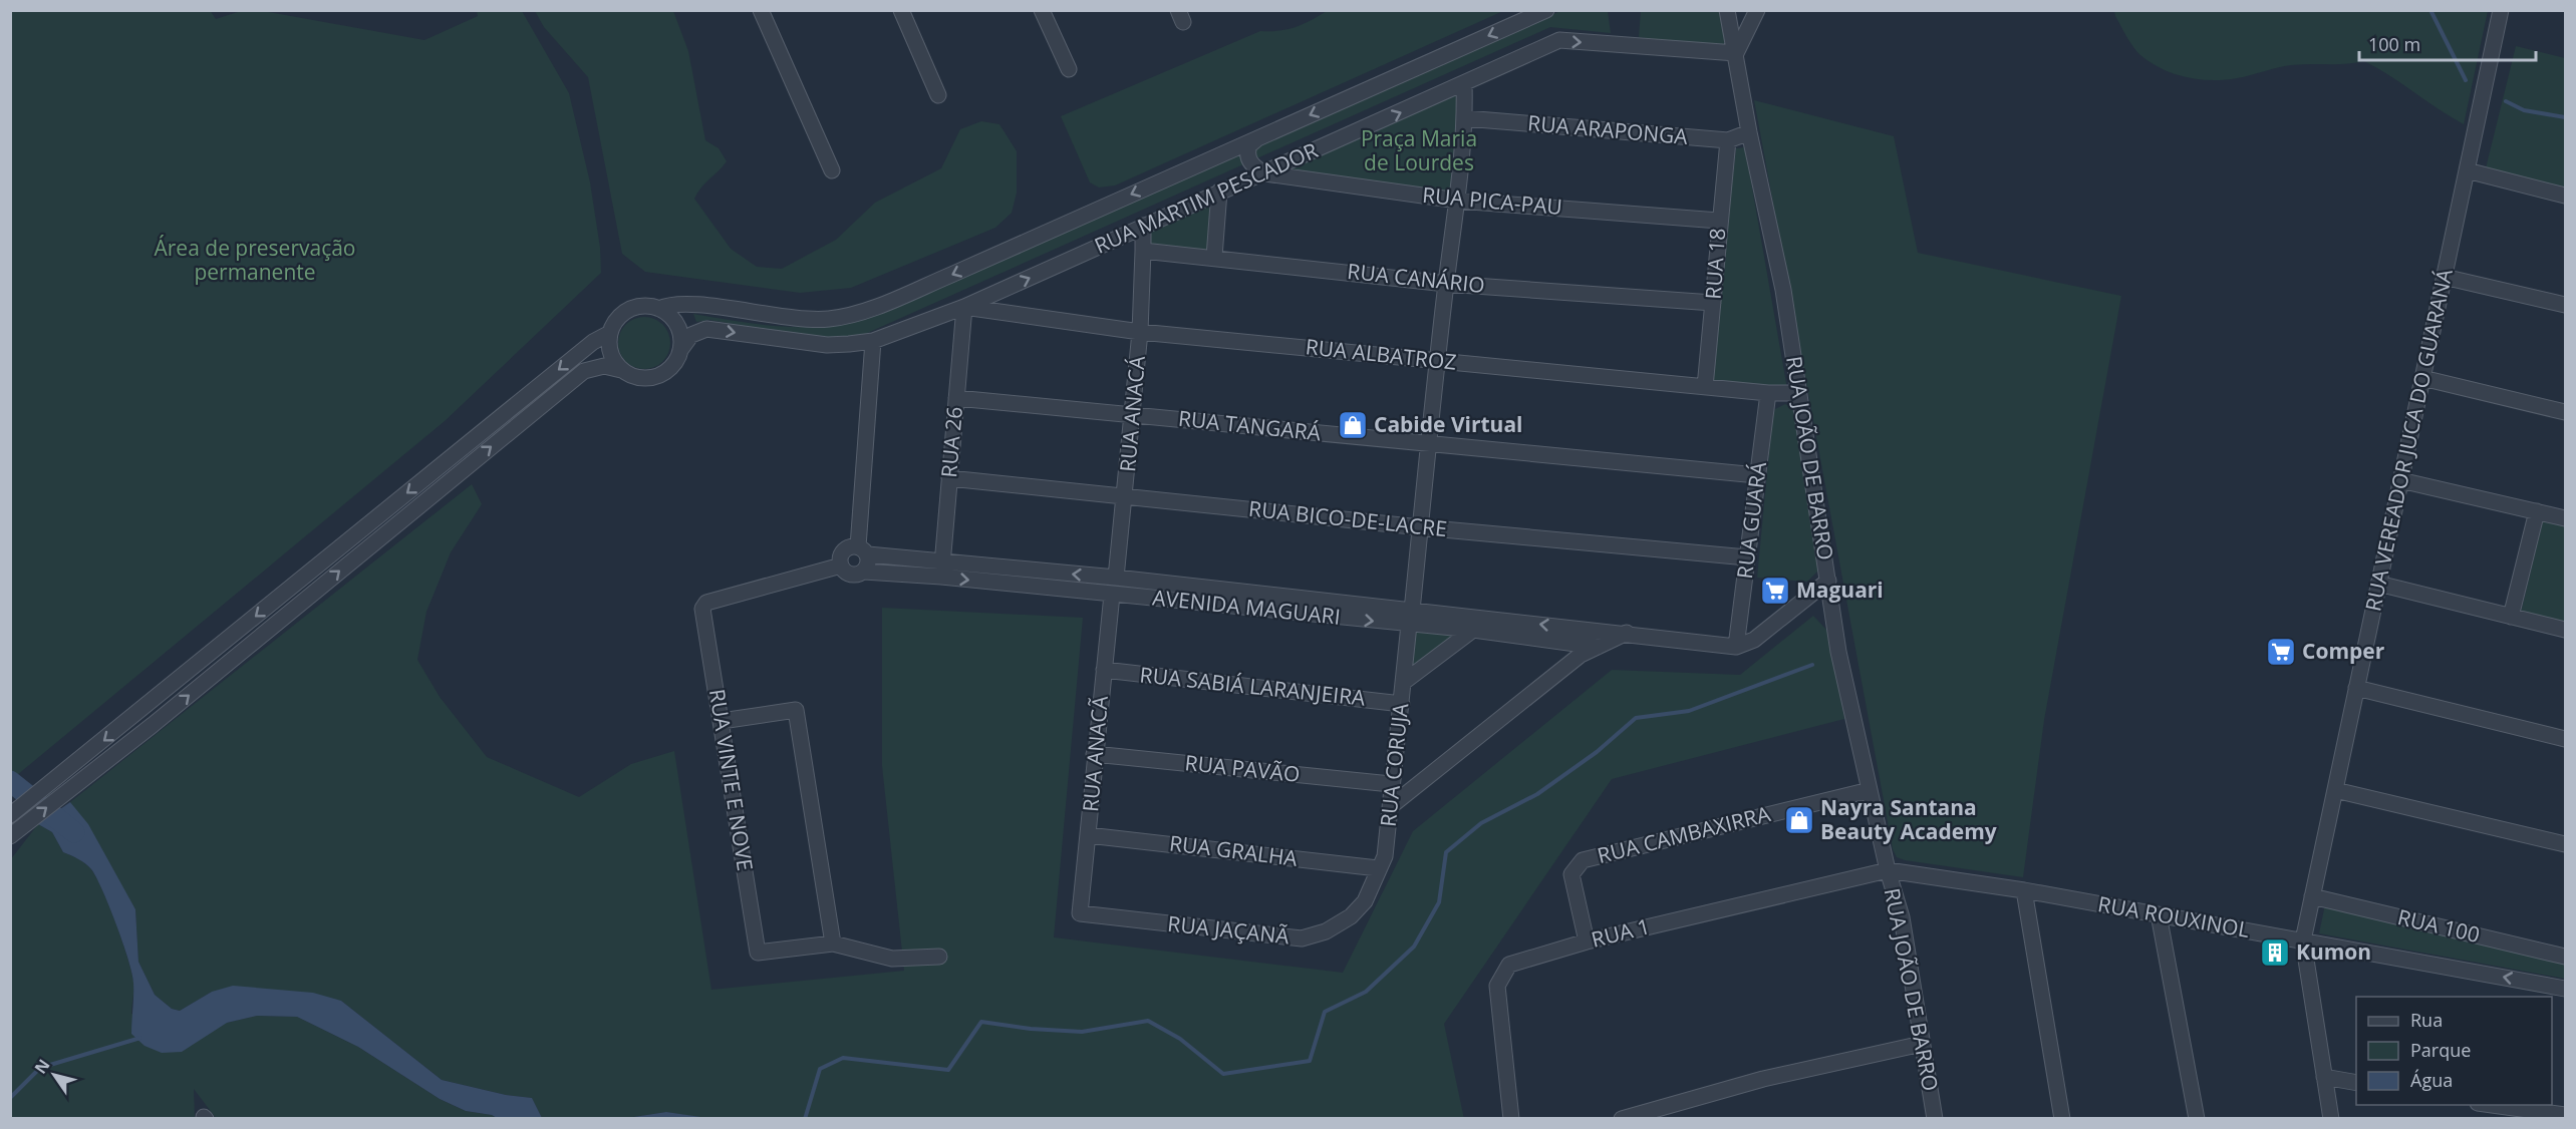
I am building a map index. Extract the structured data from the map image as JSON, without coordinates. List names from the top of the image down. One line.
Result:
{"streets":{"street":["RUA ARAPONGA","RUA MARTIM PESCADOR","RUA PICA-PAU","RUA 18","RUA CANÁRIO","RUA ALBATROZ","RUA ANACÁ","RUA TANGARÁ","RUA VEREADOR JUCA DO GUARANÁ","RUA 26","RUA JOÃO DE BARRO","RUA BICO-DE-LACRE","RUA GUARÁ","AVENIDA MAGUARI","RUA SABIÁ LARANJEIRA","RUA ANACÃ","RUA CORUJA","RUA PAVÃO","RUA VINTE E NOVE","RUA CAMBAXIRRA","RUA GRALHA","RUA ROUXINOL","RUA 100","RUA JAÇANÃ","RUA 1"]},"crossings":[["RUA ARAPONGA","RUA 18"],["RUA ARAPONGA","RUA JOÃO DE BARRO"],["RUA ARAPONGA","RUA CORUJA"],["RUA MARTIM PESCADOR","RUA PICA-PAU"],["RUA MARTIM PESCADOR","RUA ALBATROZ"],["RUA MARTIM PESCADOR","RUA 26"],["RUA MARTIM PESCADOR","RUA JOÃO DE BARRO"],["RUA MARTIM PESCADOR","RUA CORUJA"],["RUA PICA-PAU","RUA 18"],["RUA PICA-PAU","RUA CORUJA"],["RUA 18","RUA CANÁRIO"],["RUA 18","RUA ALBATROZ"],["RUA CANÁRIO","RUA ANACÁ"],["RUA CANÁRIO","RUA CORUJA"],["RUA ALBATROZ","RUA ANACÁ"],["RUA ALBATROZ","RUA 26"],["RUA ALBATROZ","RUA JOÃO DE BARRO"],["RUA ALBATROZ","RUA GUARÁ"],["RUA ALBATROZ","RUA CORUJA"],["RUA ANACÁ","RUA TANGARÁ"],["RUA ANACÁ","RUA BICO-DE-LACRE"],["RUA ANACÁ","AVENIDA MAGUARI"],["RUA TANGARÁ","RUA 26"],["RUA TANGARÁ","RUA GUARÁ"],["RUA TANGARÁ","RUA CORUJA"],["RUA VEREADOR JUCA DO GUARANÁ","RUA ROUXINOL"],["RUA VEREADOR JUCA DO GUARANÁ","RUA 100"],["RUA 26","RUA BICO-DE-LACRE"],["RUA 26","AVENIDA MAGUARI"],["RUA JOÃO DE BARRO","RUA CAMBAXIRRA"],["RUA JOÃO DE BARRO","RUA ROUXINOL"],["RUA JOÃO DE BARRO","RUA 1"],["RUA BICO-DE-LACRE","RUA GUARÁ"],["RUA BICO-DE-LACRE","RUA CORUJA"],["RUA GUARÁ","AVENIDA MAGUARI"],["AVENIDA MAGUARI","RUA ANACÃ"],["AVENIDA MAGUARI","RUA CORUJA"],["AVENIDA MAGUARI","RUA VINTE E NOVE"],["RUA SABIÁ LARANJEIRA","RUA ANACÃ"],["RUA SABIÁ LARANJEIRA","RUA CORUJA"],["RUA ANACÃ","RUA PAVÃO"],["RUA ANACÃ","RUA GRALHA"],["RUA ANACÃ","RUA JAÇANÃ"],["RUA CORUJA","RUA PAVÃO"],["RUA CORUJA","RUA GRALHA"],["RUA CORUJA","RUA JAÇANÃ"],["RUA CAMBAXIRRA","RUA 1"],["RUA ROUXINOL","RUA 1"]],"parks":["Praça Maria de Lourdes","Área de preservação permanente"],"places":{"shop":["Cabide Virtual","Nayra Santana Beauty Academy"],"supermarket":["Maguari","Comper"],"building":["Kumon"]},"legend":["Rua","Parque","Água"],"scale_bar":"100 m","north":"top left"}
